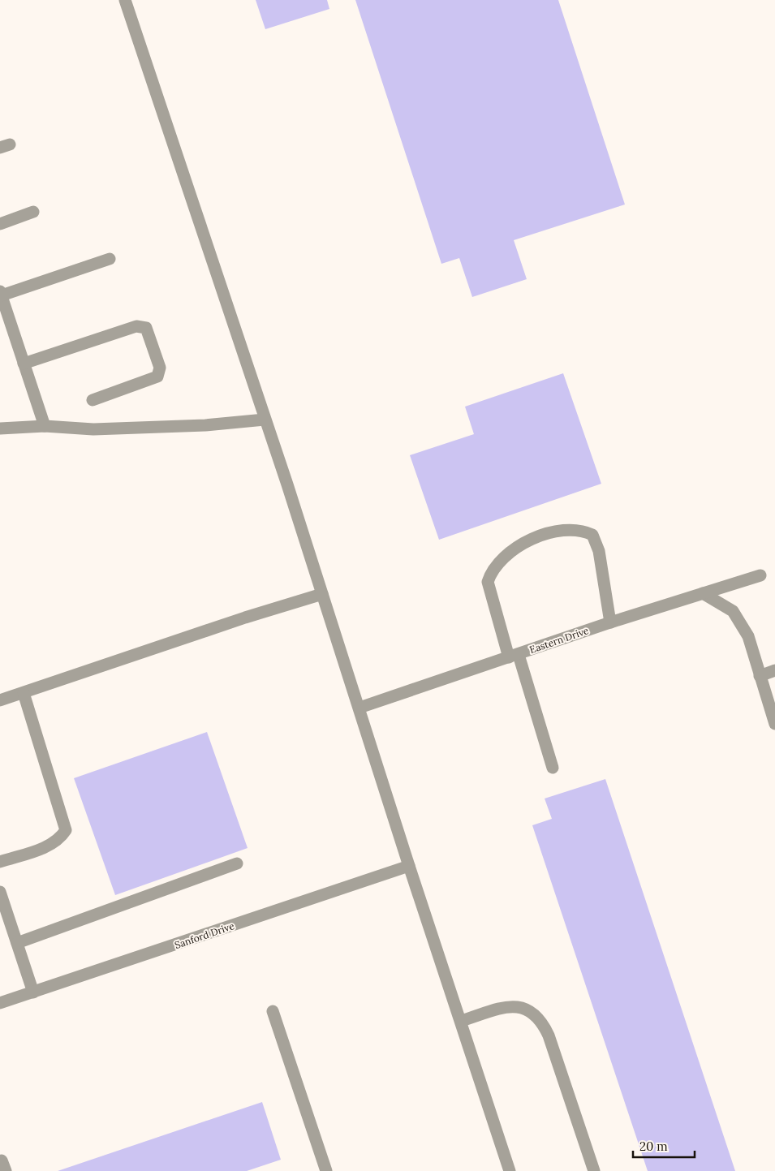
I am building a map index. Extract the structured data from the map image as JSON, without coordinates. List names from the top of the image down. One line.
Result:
{"streets":{"street":["Eastern Drive","Sanford Drive"]},"scale_bar":"20 m"}
